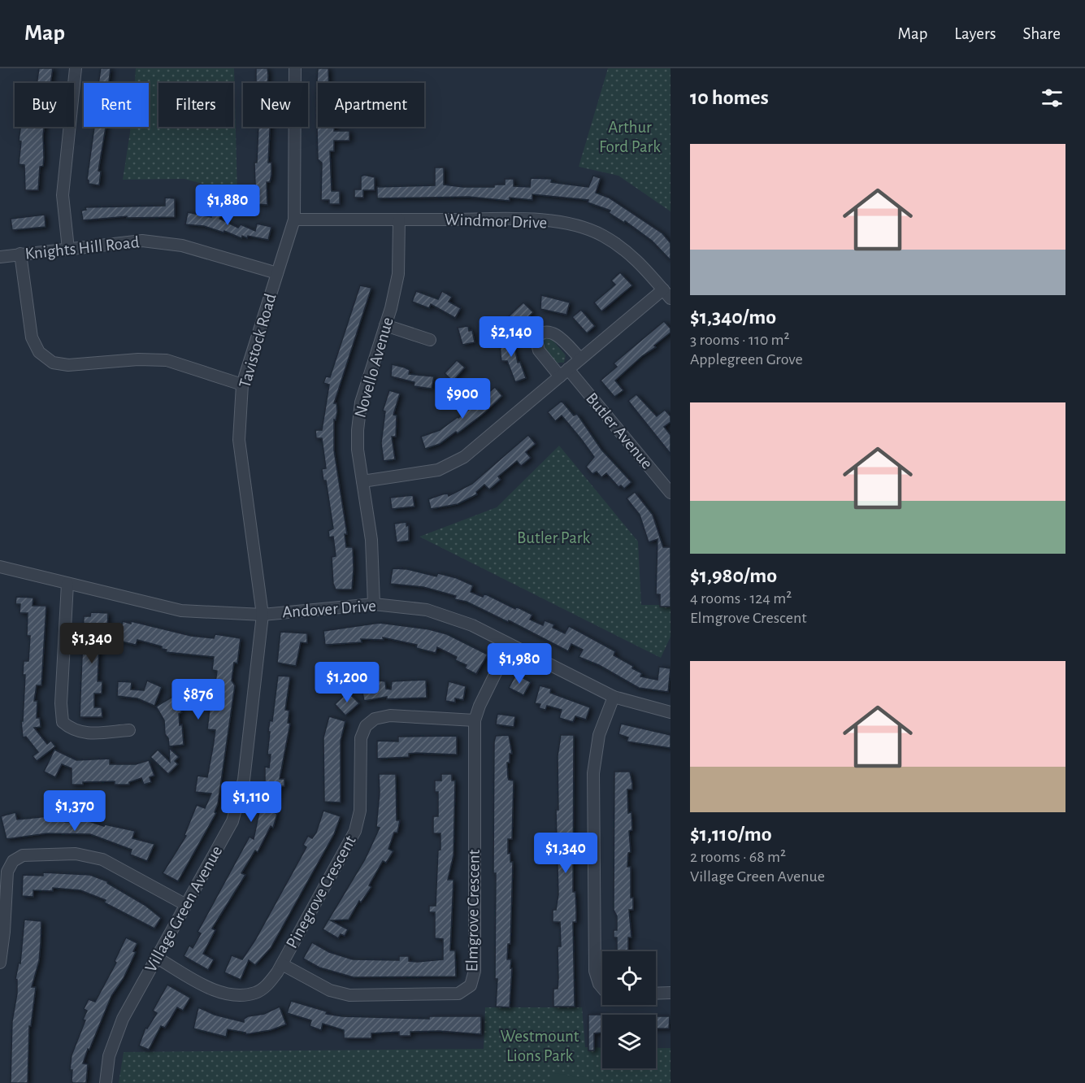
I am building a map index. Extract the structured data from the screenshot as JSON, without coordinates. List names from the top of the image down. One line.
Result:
{"streets":{"street":["Windmor Drive","Knights Hill Road","Tavistock Road","Novello Avenue","Butler Avenue","Andover Drive","Pinegrove Crescent","Village Green Avenue","Elmgrove Crescent"]},"crossings":[["Windmor Drive","Tavistock Road"],["Windmor Drive","Novello Avenue"],["Knights Hill Road","Tavistock Road"],["Tavistock Road","Andover Drive"],["Tavistock Road","Village Green Avenue"],["Novello Avenue","Andover Drive"],["Andover Drive","Village Green Avenue"],["Andover Drive","Elmgrove Crescent"],["Pinegrove Crescent","Village Green Avenue"],["Pinegrove Crescent","Elmgrove Crescent"]],"parks":["Arthur Ford Park","Butler Park","Westmount Lions Park"],"page":{"header":"Map","nav":["Map","Layers","Share"],"heading":"10 homes","chip":["Buy","Rent","Filters","New","Apartment"],"list":[{"name":"$1,340/mo","note":"3 rooms · 110 m² · Applegreen Grove"},{"name":"$1,980/mo","note":"4 rooms · 124 m² · Elmgrove Crescent"},{"name":"$1,110/mo","note":"2 rooms · 68 m² · Village Green Avenue"}],"price":["$1,880","$2,140","$900","$1,340","$1,980","$1,200","$876","$1,110","$1,370","$1,340"]}}
